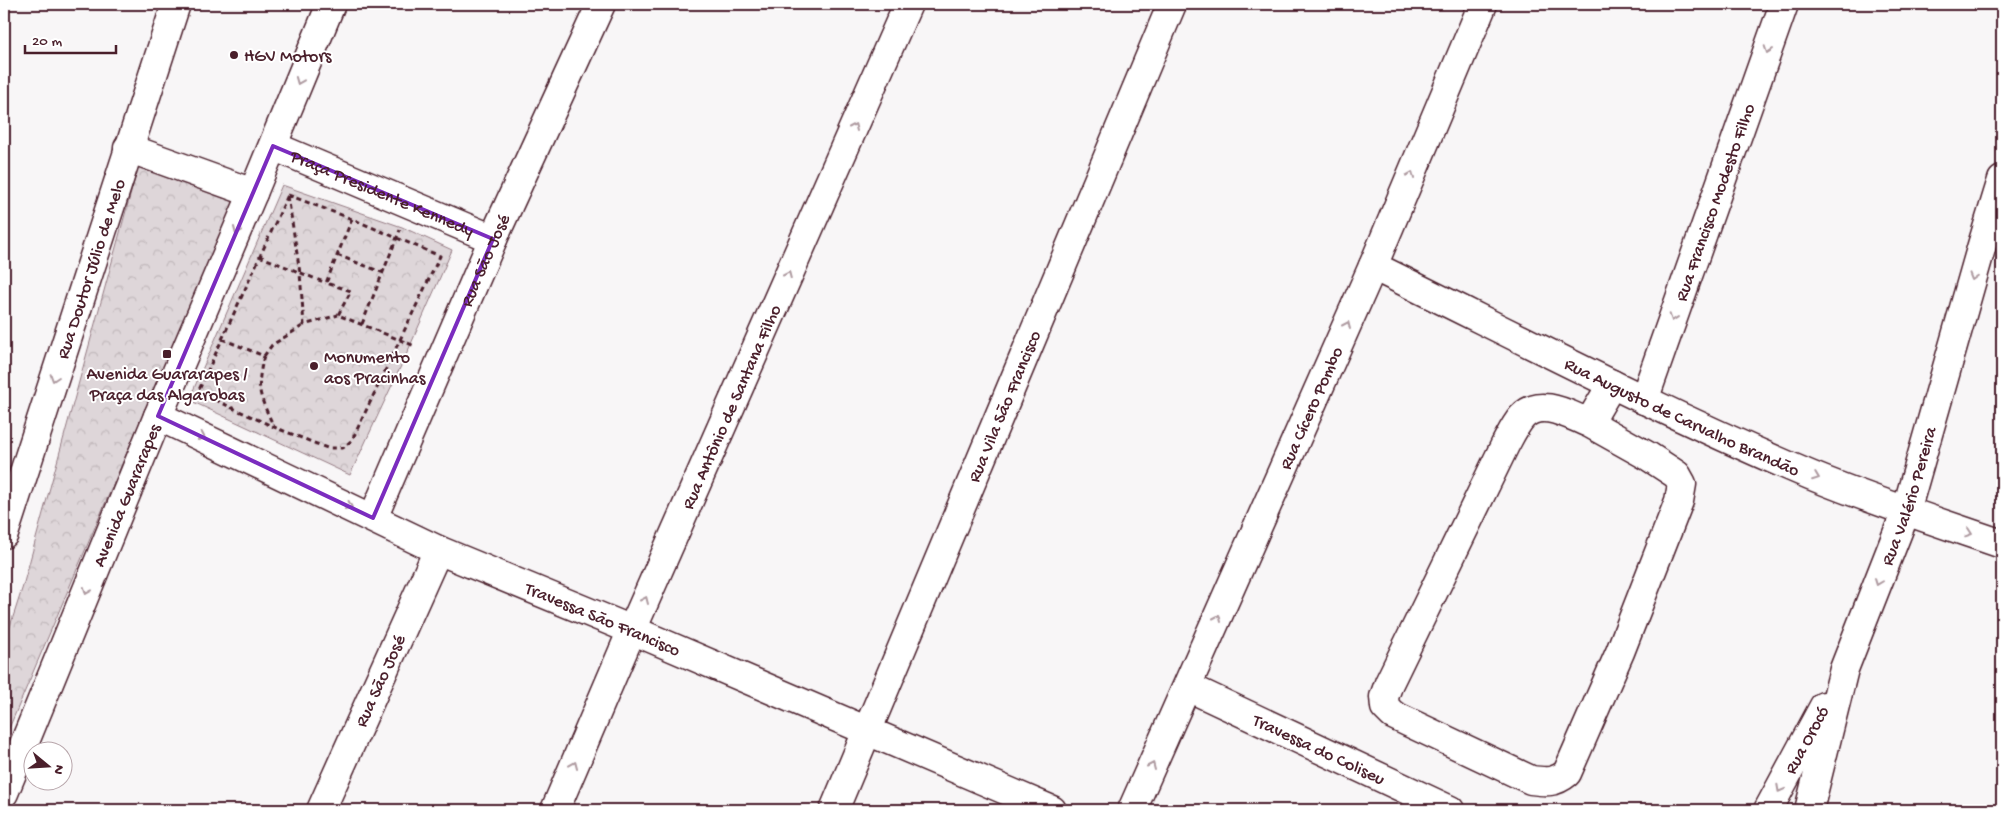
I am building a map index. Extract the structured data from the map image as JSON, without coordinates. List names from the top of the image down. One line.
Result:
{"streets":{"street":["Praça Presidente Kennedy","Rua Francisco Modesto Filho","Rua São José","Rua Doutor Júlio de Melo","Rua Antônio de Santana Filho","Rua Vila São Francisco","Rua Cícero Pombo","Rua Augusto de Carvalho Brandão","Avenida Guararapes","Rua Valério Pereira","Travessa São Francisco","Rua Orocó","Travessa do Coliseu"]},"crossings":[["Praça Presidente Kennedy","Rua São José"],["Praça Presidente Kennedy","Avenida Guararapes"],["Rua Francisco Modesto Filho","Rua Augusto de Carvalho Brandão"],["Rua São José","Travessa São Francisco"],["Rua Antônio de Santana Filho","Travessa São Francisco"],["Rua Vila São Francisco","Travessa São Francisco"],["Rua Cícero Pombo","Rua Augusto de Carvalho Brandão"],["Rua Cícero Pombo","Travessa do Coliseu"],["Rua Augusto de Carvalho Brandão","Rua Valério Pereira"],["Avenida Guararapes","Travessa São Francisco"],["Rua Valério Pereira","Rua Orocó"]],"one_way":["Rua Francisco Modesto Filho","Rua Doutor Júlio de Melo","Rua Antônio de Santana Filho","Rua Cícero Pombo","Rua Augusto de Carvalho Brandão","Avenida Guararapes","Rua Valério Pereira","Rua Orocó"],"places":{"other":["HGV Motors","Monumento aos Pracinhas"],"transit":["Avenida Guararapes / Praça das Algarobas"]},"scale_bar":"20 m","north":"right"}
